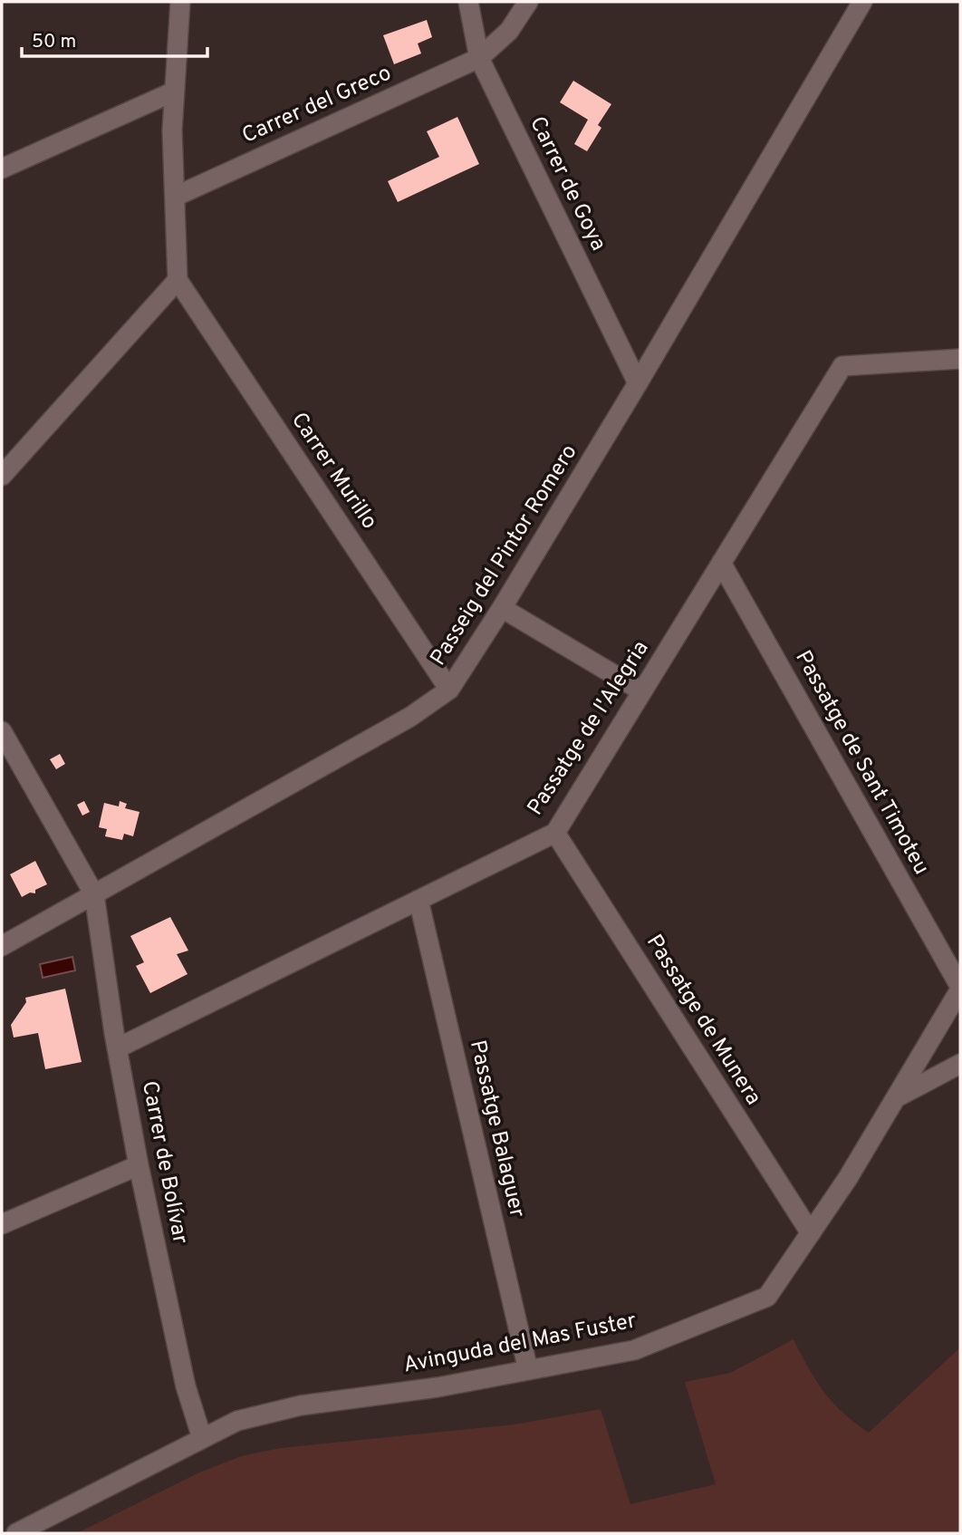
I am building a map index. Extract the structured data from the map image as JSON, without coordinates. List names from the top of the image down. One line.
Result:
{"streets":{"street":["Carrer del Greco","Carrer de Goya","Carrer Murillo","Passeig del Pintor Romero","Passatge de l'Alegria","Passatge de Sant Timoteu","Passatge de Munera","Passatge Balaguer","Carrer de Bolívar","Avinguda del Mas Fuster"]},"crossings":[["Carrer del Greco","Carrer de Goya"],["Carrer de Goya","Passeig del Pintor Romero"],["Carrer Murillo","Passeig del Pintor Romero"],["Passeig del Pintor Romero","Carrer de Bolívar"],["Passatge de l'Alegria","Passatge de Sant Timoteu"],["Passatge de l'Alegria","Passatge de Munera"],["Passatge de l'Alegria","Passatge Balaguer"],["Passatge de l'Alegria","Carrer de Bolívar"],["Passatge de Sant Timoteu","Avinguda del Mas Fuster"],["Passatge de Munera","Avinguda del Mas Fuster"],["Passatge Balaguer","Avinguda del Mas Fuster"],["Carrer de Bolívar","Avinguda del Mas Fuster"]],"scale_bar":"50 m"}
